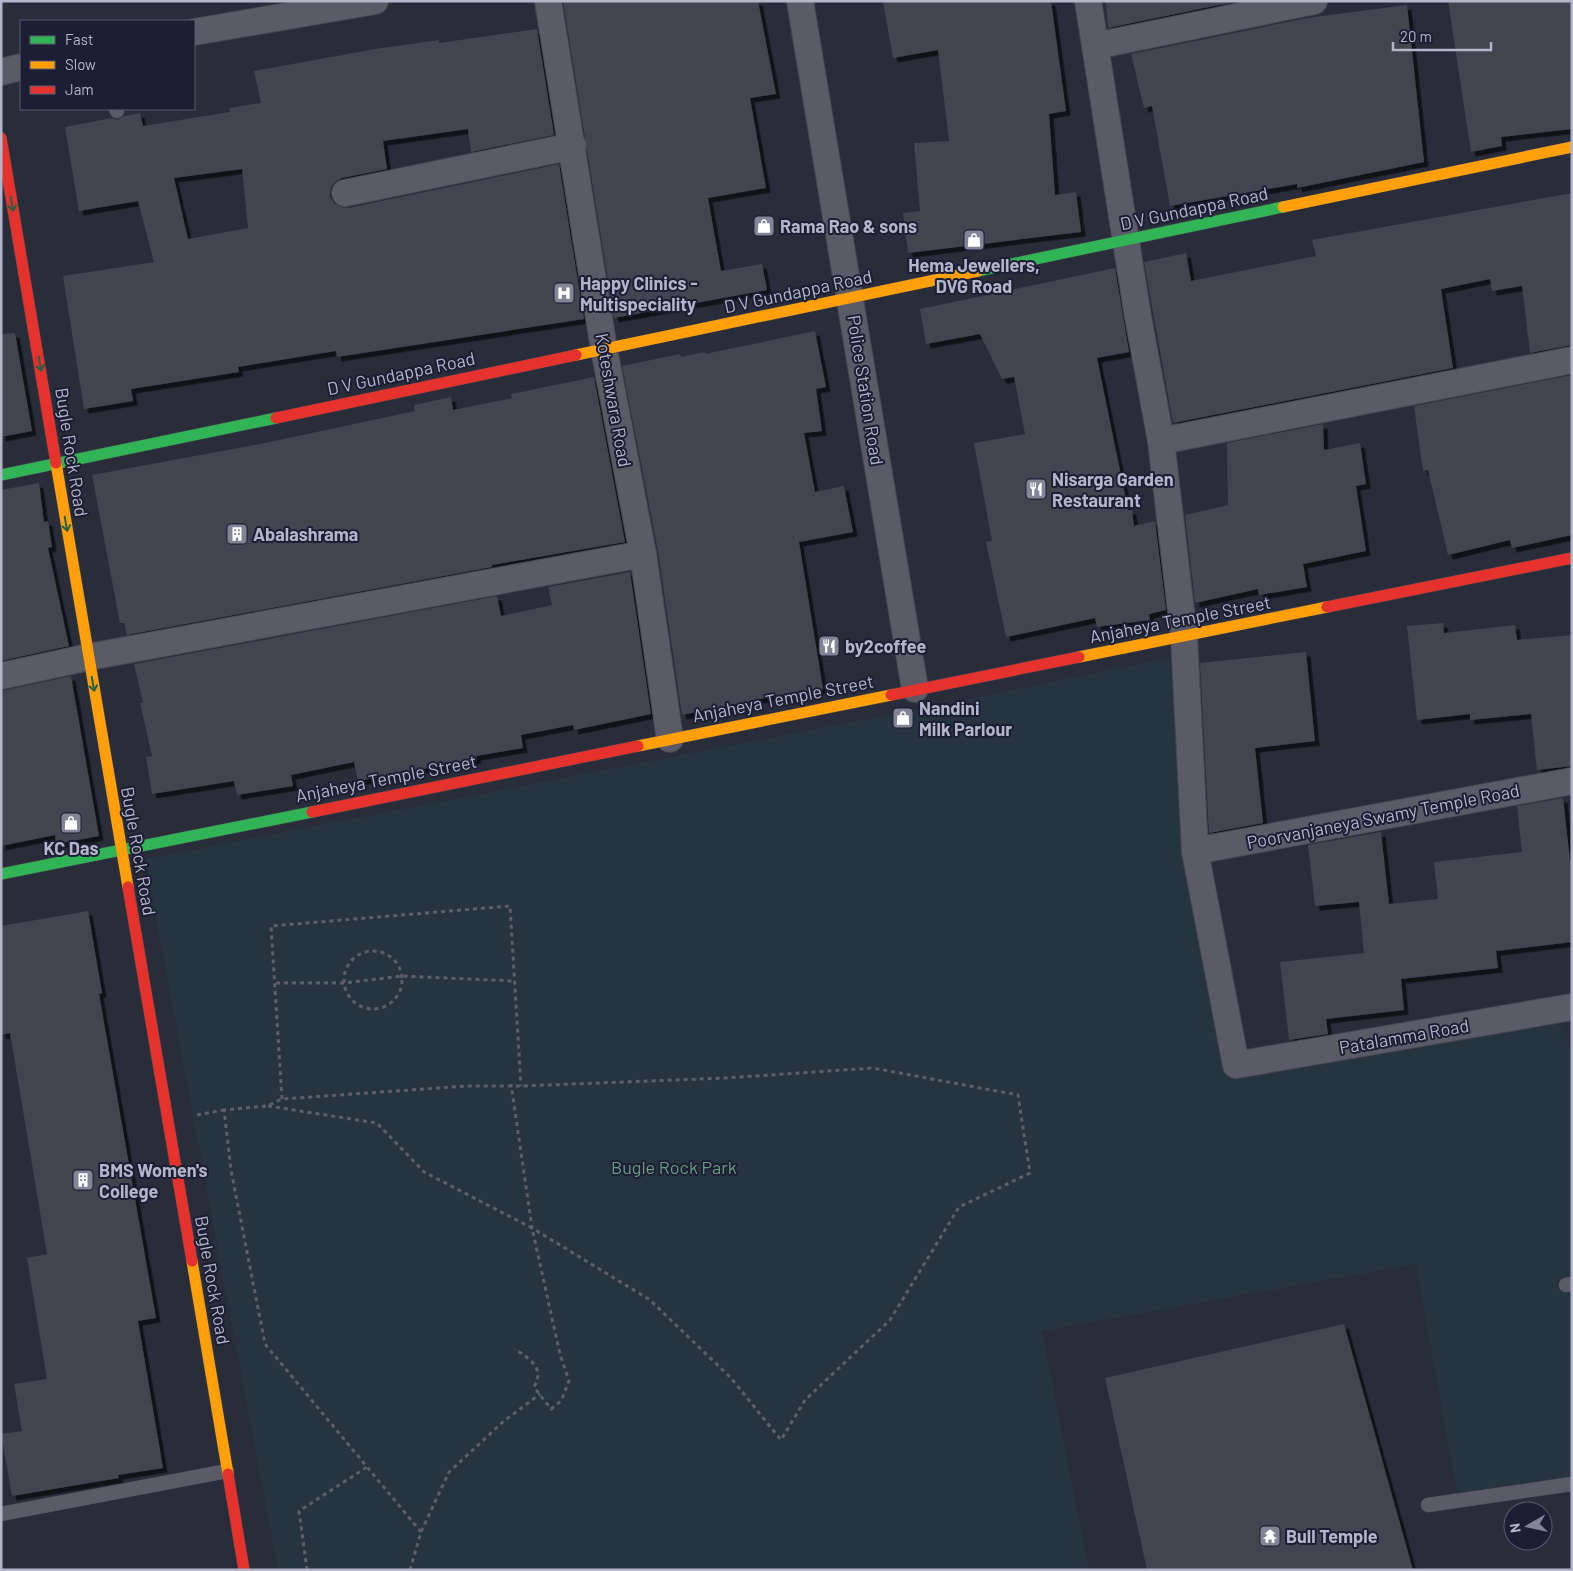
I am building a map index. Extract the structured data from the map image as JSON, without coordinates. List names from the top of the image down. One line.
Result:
{"streets":{"street":["D V Gundappa Road","Police Station Road","Koteshwara Road","Bugle Rock Road","Anjaheya Temple Street","Poorvanjaneya Swamy Temple Road","Patalamma Road"]},"crossings":[["D V Gundappa Road","Police Station Road"],["D V Gundappa Road","Koteshwara Road"],["D V Gundappa Road","Bugle Rock Road"],["Police Station Road","Anjaheya Temple Street"],["Koteshwara Road","Anjaheya Temple Street"],["Bugle Rock Road","Anjaheya Temple Street"],["Poorvanjaneya Swamy Temple Road","Patalamma Road"]],"one_way":["Bugle Rock Road"],"parks":["Bugle Rock Park"],"places":{"shop":["Rama Rao & sons","Hema Jewellers, DVG Road","Nandini Milk Parlour","KC Das"],"hospital":["Happy Clinics - Multispeciality"],"restaurant":["Nisarga Garden Restaurant","by2coffee"],"building":["Abalashrama","BMS Women's College"],"temple":["Bull Temple"]},"legend":["Fast","Slow","Jam"],"scale_bar":"20 m","north":"left"}
